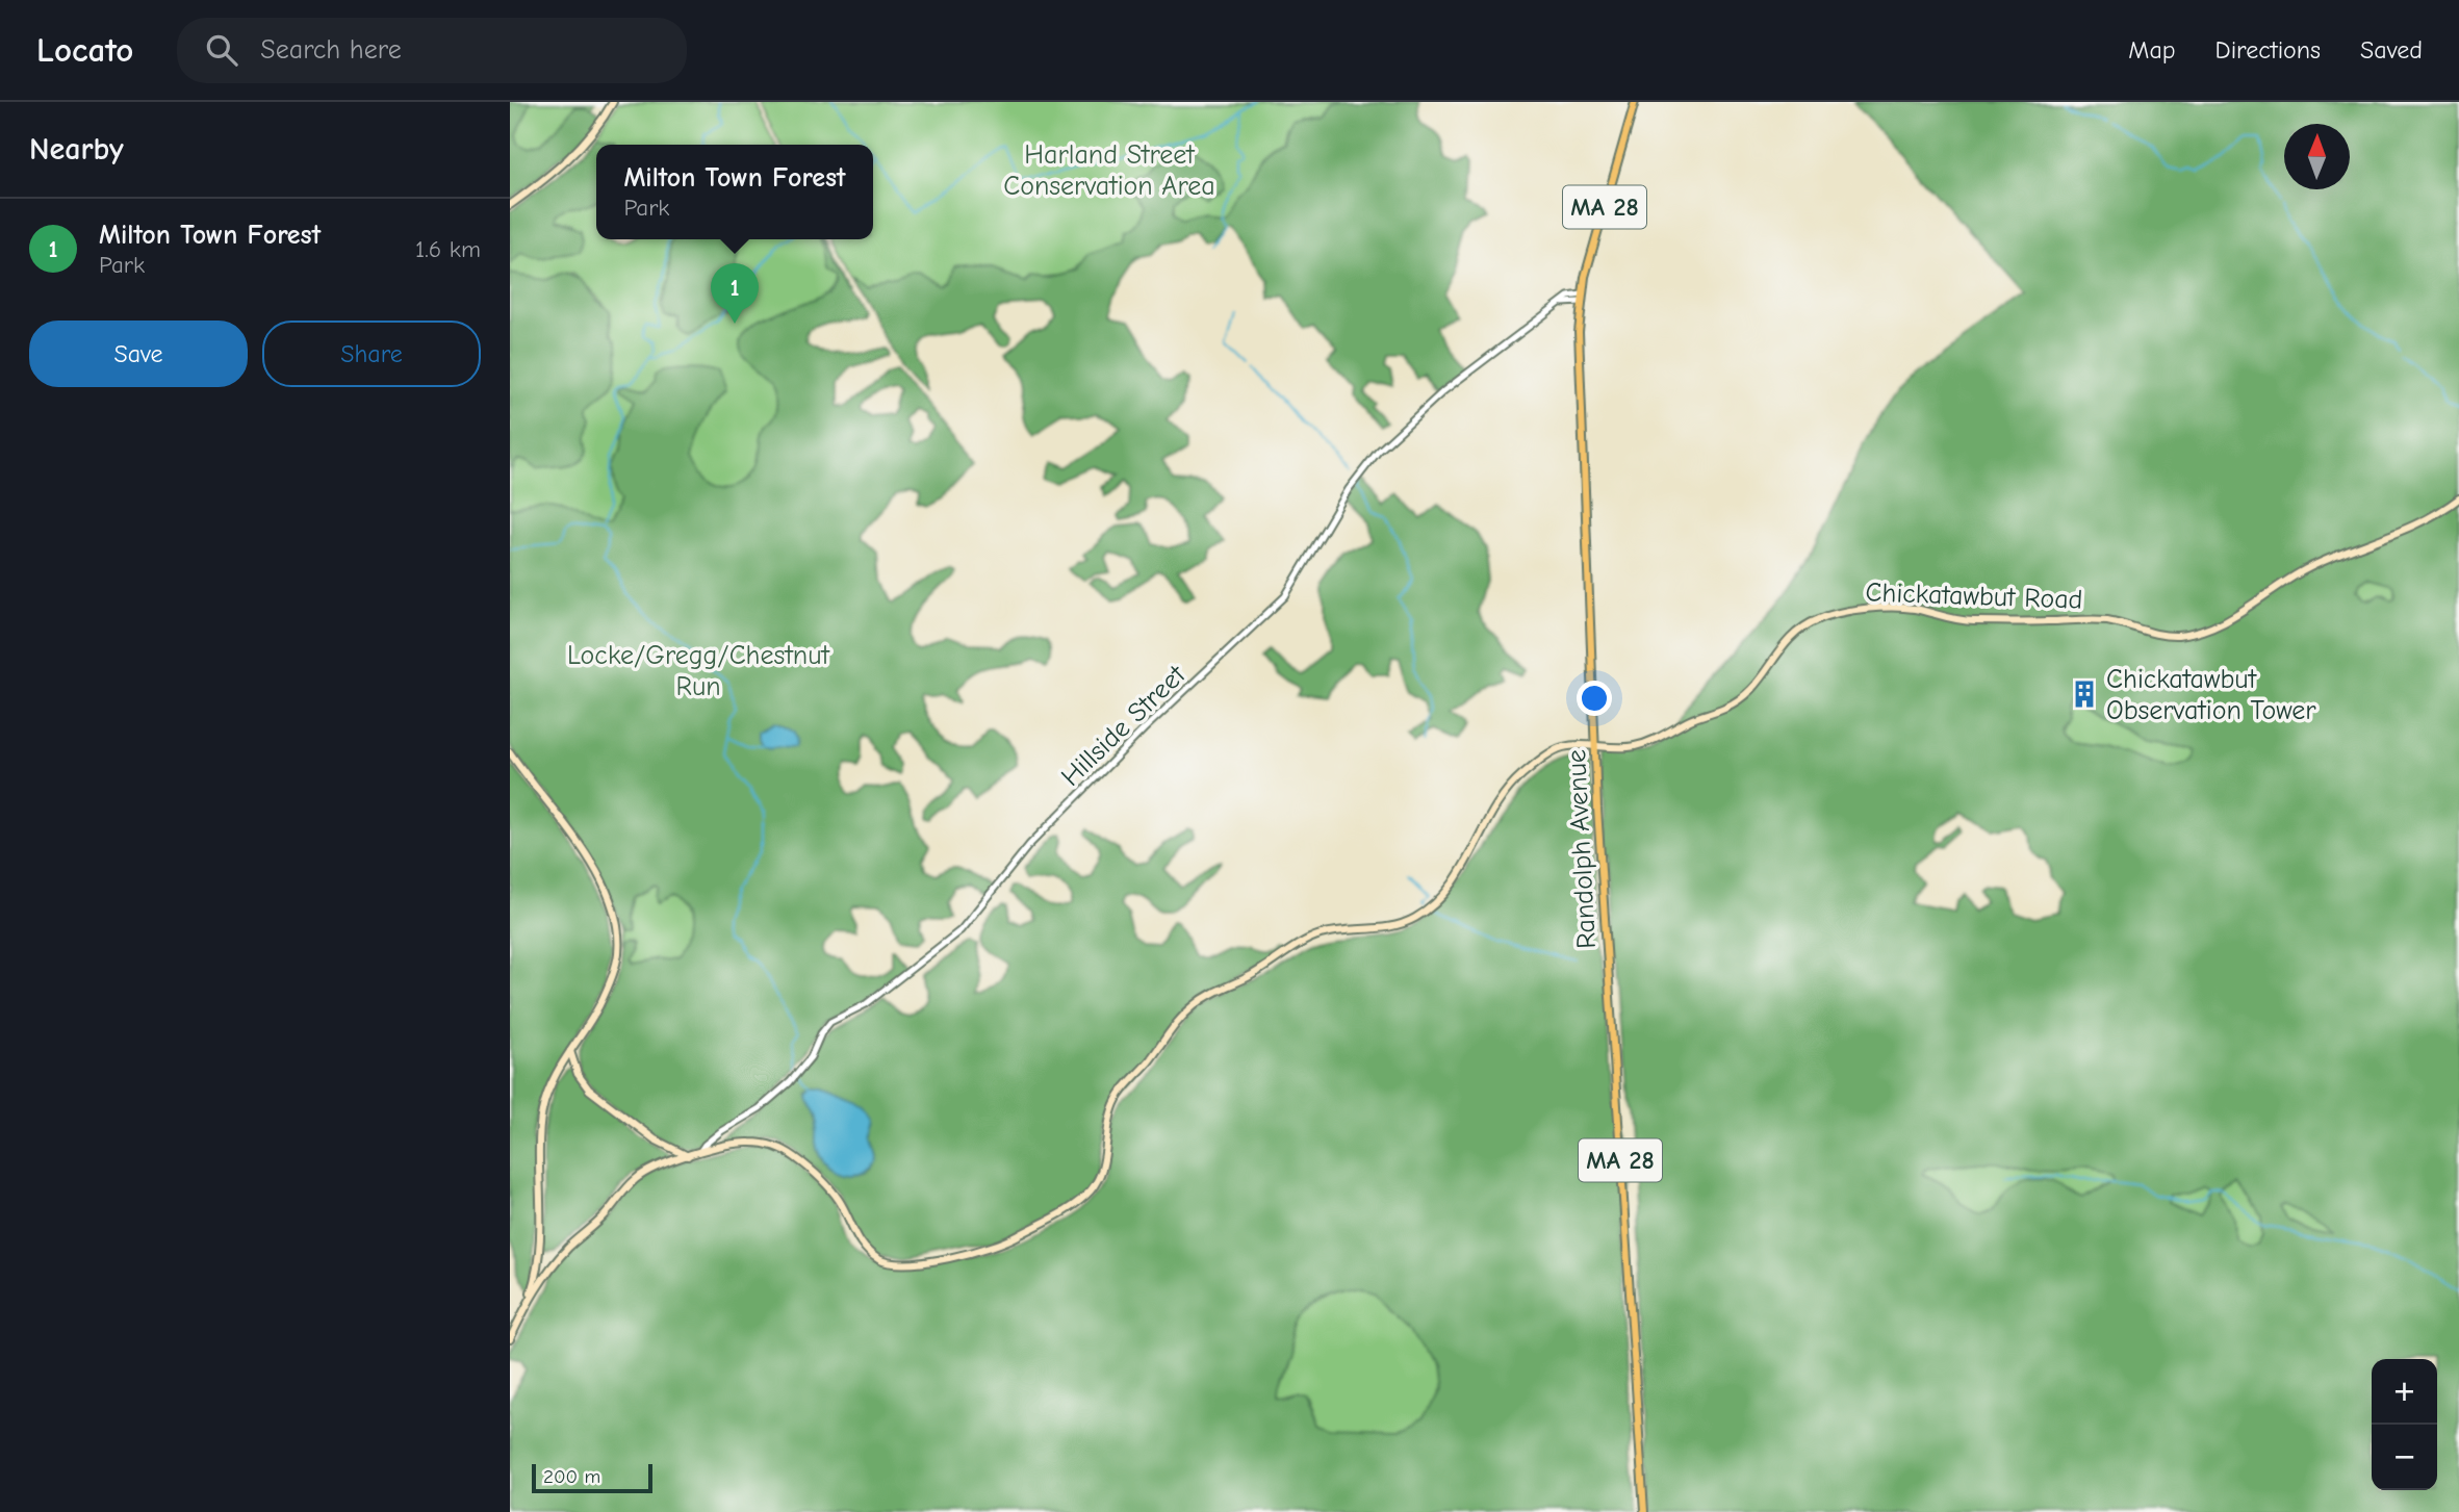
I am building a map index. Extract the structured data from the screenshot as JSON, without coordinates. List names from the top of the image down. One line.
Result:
{"streets":{"main road":["MA 28","Chickatawbut Road","Randolph Avenue"],"street":["Hillside Street"]},"crossings":[["Chickatawbut Road","Hillside Street"],["Chickatawbut Road","Randolph Avenue"],["Hillside Street","Randolph Avenue"]],"parks":["Harland Street Conservation Area","Locke/Gregg/Chestnut Run"],"places":{"building":["Chickatawbut Observation Tower"]},"scale_bar":"200 m","north":"top","page":{"header":"Locato","search":"Search here","nav":["Map","Directions","Saved"],"heading":"Nearby","popup":["Milton Town Forest","Park"],"list":[{"mark":"1","name":"Milton Town Forest","note":"Park","value":"1.6 km"}],"pins":"1","buttons":["Save","Share"],"map_buttons":["+","−"],"scale":"200 m"}}
